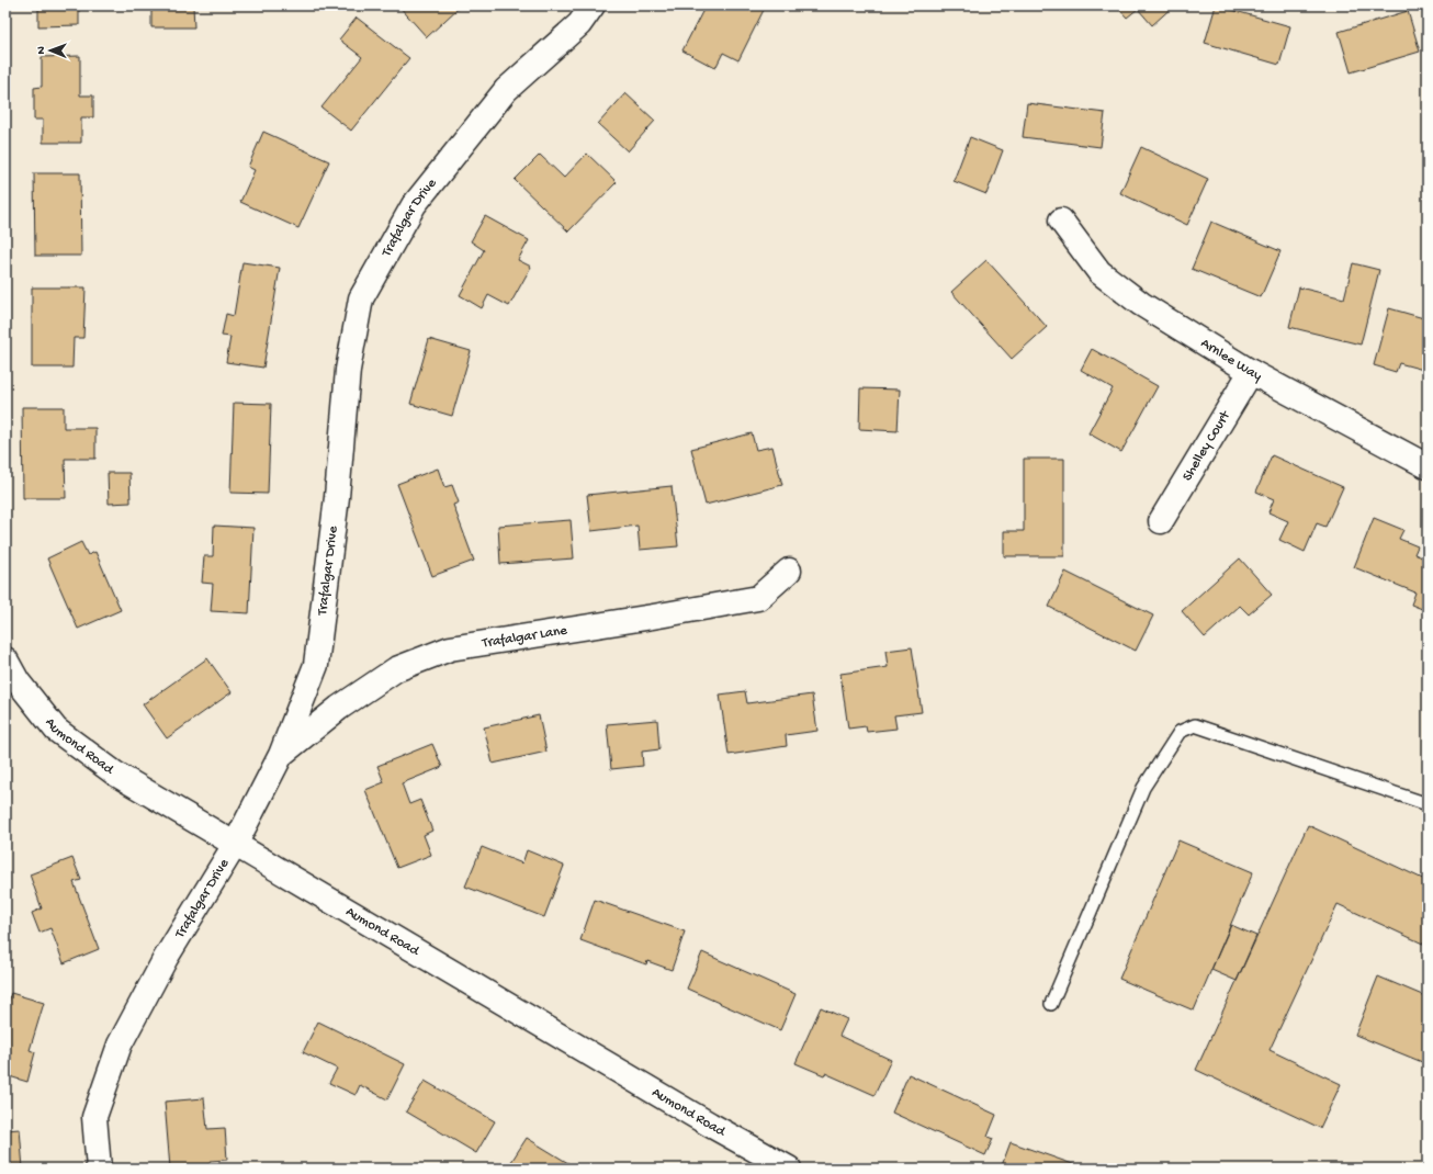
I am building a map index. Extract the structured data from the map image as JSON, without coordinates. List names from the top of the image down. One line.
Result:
{"streets":{"street":["Trafalgar Drive","Arnlee Way","Shelley Court","Trafalgar Lane","Aumond Road"]},"crossings":[["Trafalgar Drive","Trafalgar Lane"],["Trafalgar Drive","Aumond Road"],["Arnlee Way","Shelley Court"]],"north":"left"}
